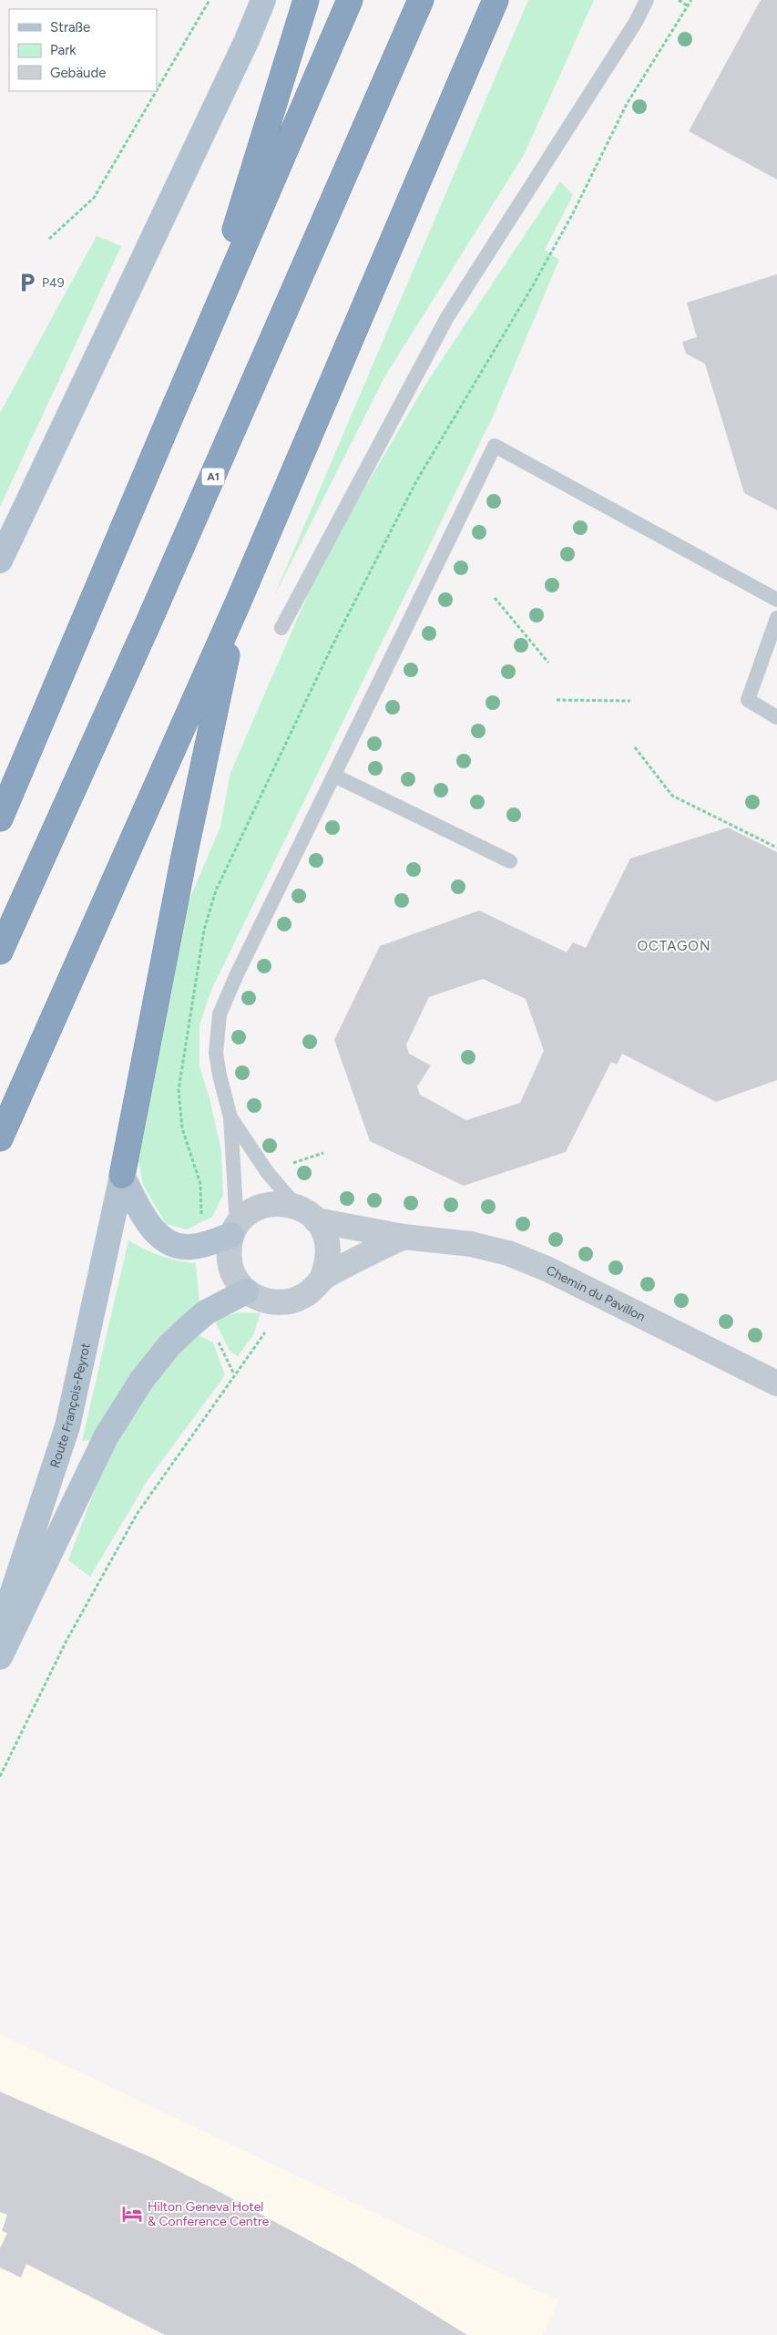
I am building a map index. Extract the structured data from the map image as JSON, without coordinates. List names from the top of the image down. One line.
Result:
{"streets":{"highway":["A1"],"main road":["Route François-Peyrot"],"street":["Chemin du Pavillon"]},"districts":["OCTAGON"],"places":{"parking":["P49"],"hotel":["Hilton Geneva Hotel & Conference Centre"]},"legend":["Straße","Park","Gebäude"]}
